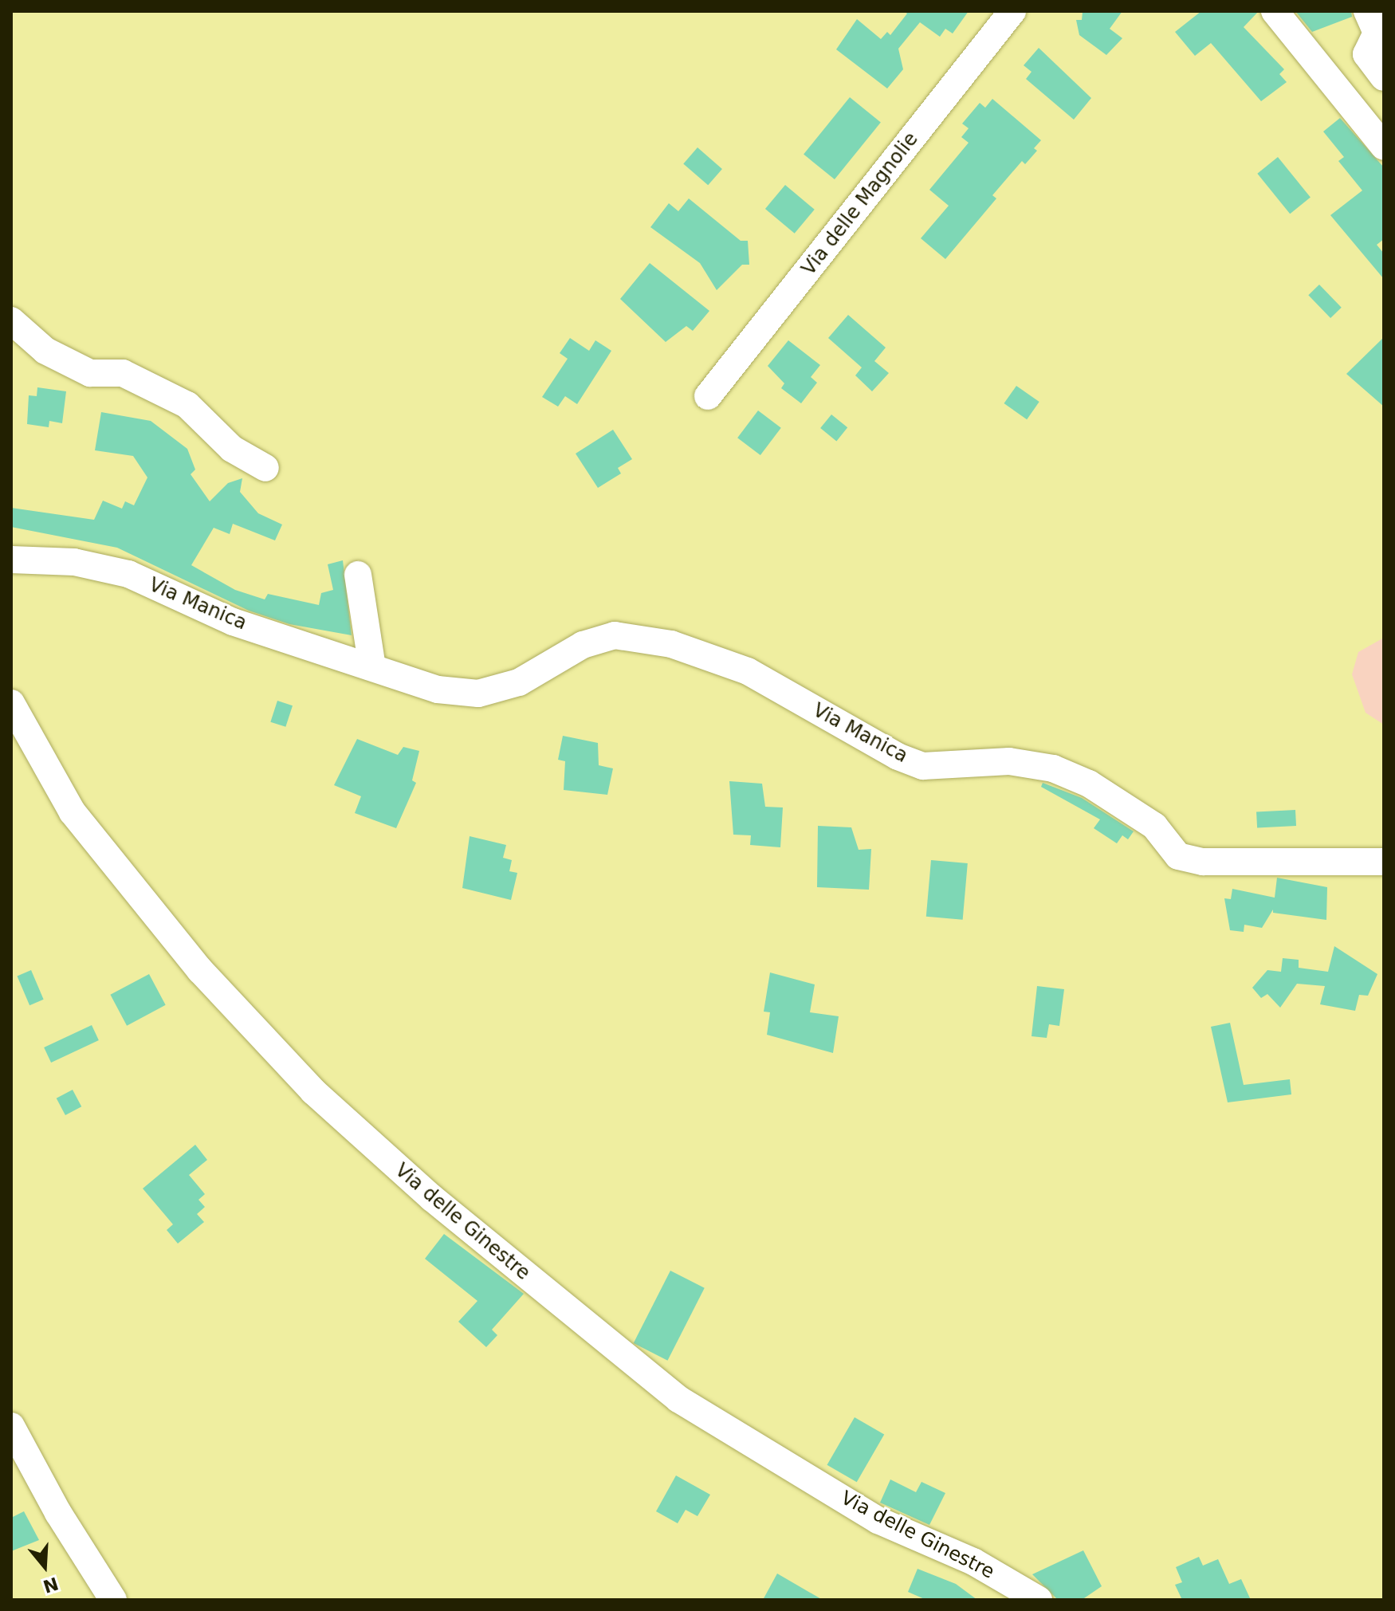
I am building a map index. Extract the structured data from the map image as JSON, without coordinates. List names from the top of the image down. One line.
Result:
{"streets":{"street":["Via delle Magnolie","Via Manica","Via delle Ginestre"]},"north":"bottom"}
